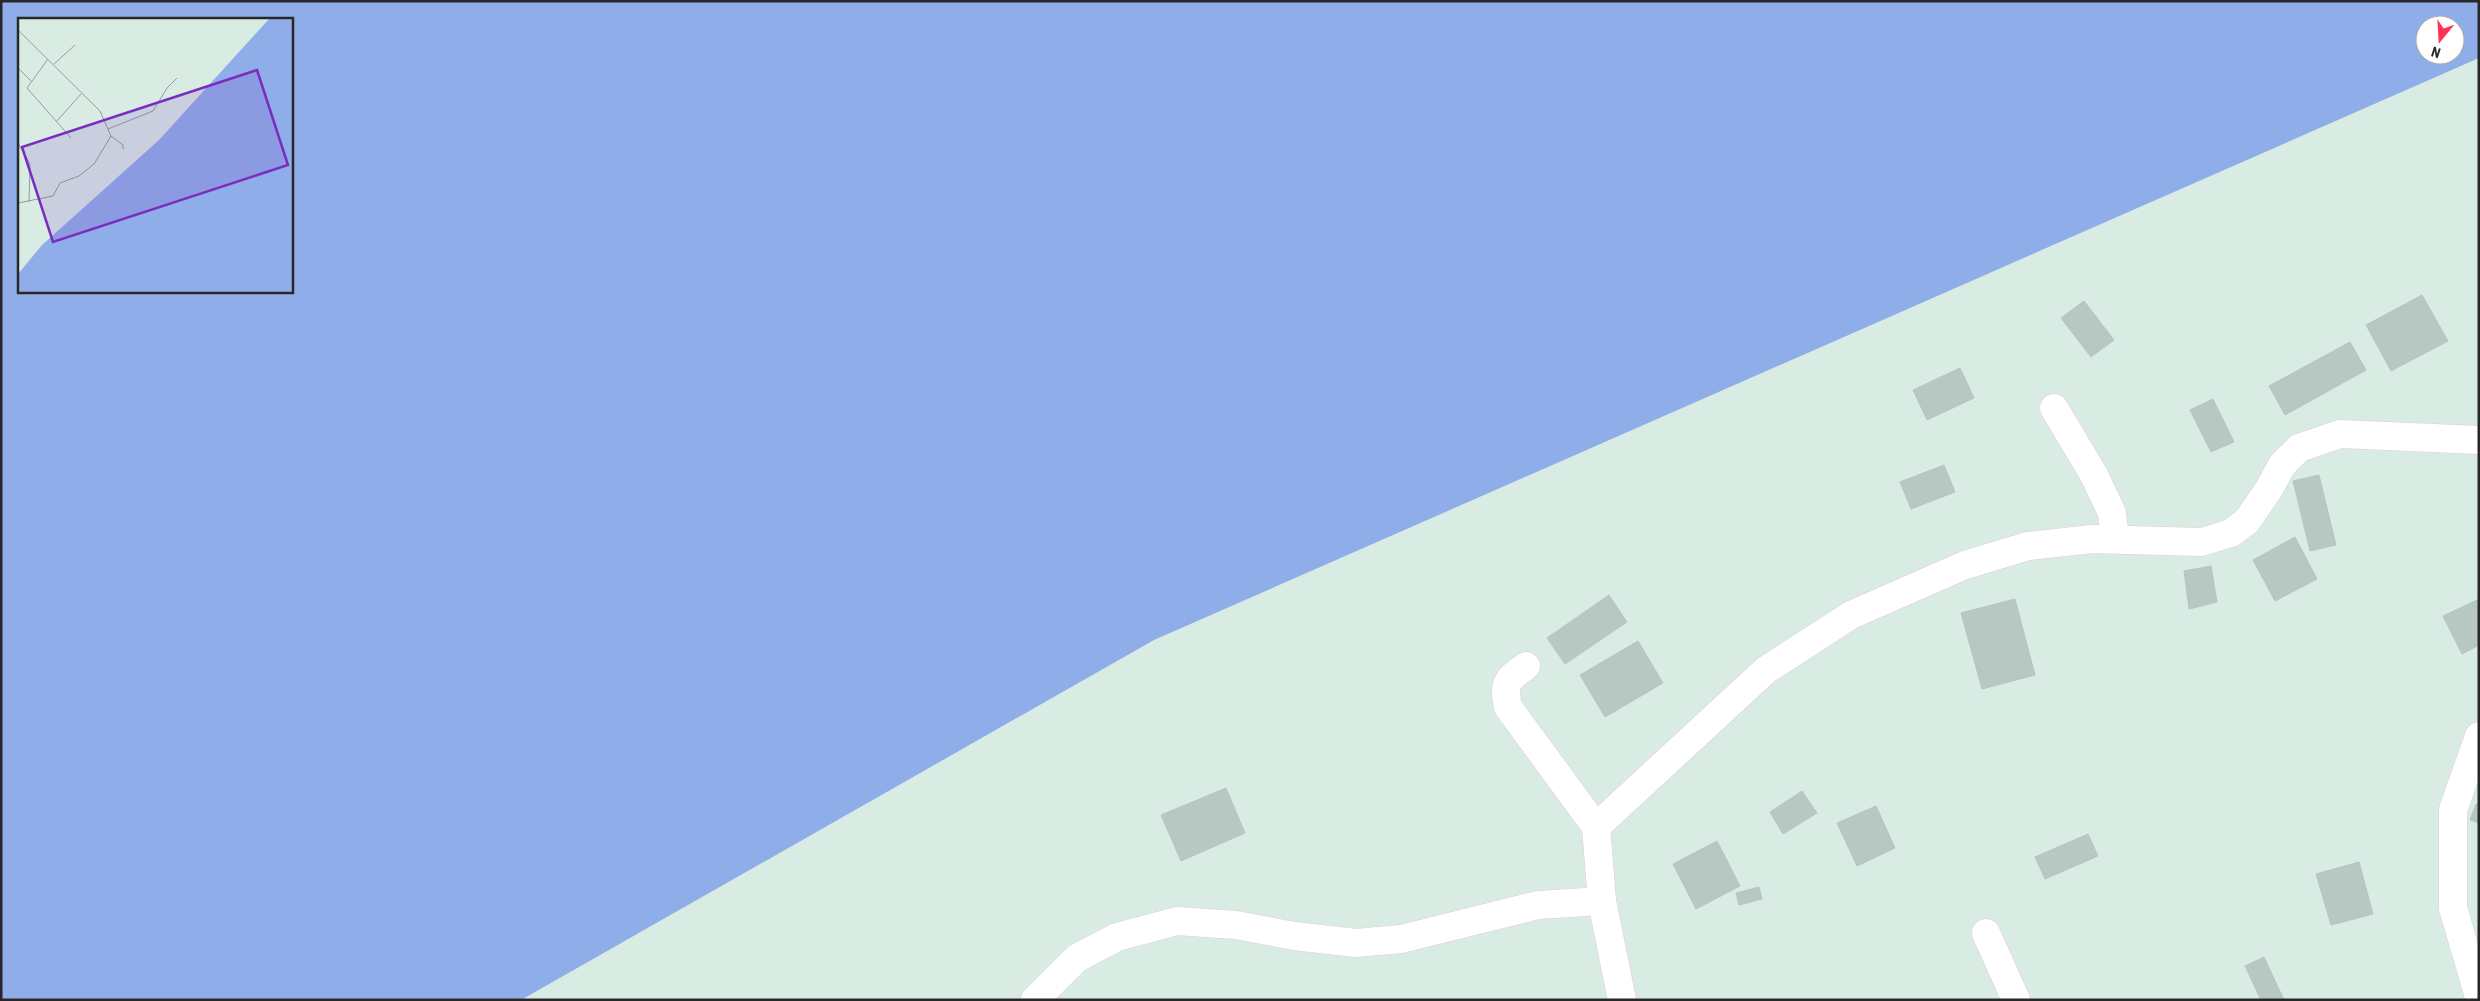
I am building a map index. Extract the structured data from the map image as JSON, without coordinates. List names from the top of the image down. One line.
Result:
{"north":"bottom"}
